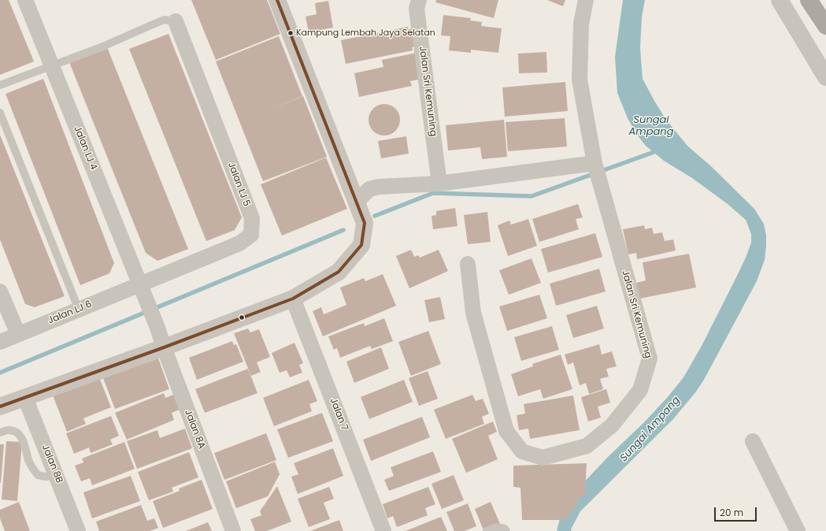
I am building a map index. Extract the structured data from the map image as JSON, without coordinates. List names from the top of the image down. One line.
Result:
{"streets":{"street":["Jalan Sri Kemuning","Jalan LJ 4","Jalan LJ 5","Jalan LJ 6","Jalan 7","Jalan 8A","Jalan 8B"]},"crossings":[["Jalan LJ 4","Jalan LJ 5"],["Jalan LJ 4","Jalan LJ 6"],["Jalan LJ 4","Jalan 8A"],["Jalan LJ 5","Jalan LJ 6"]],"water":["Sungai Ampang"],"places":["Kampung Lembah Jaya Selatan"],"scale_bar":"20 m"}
